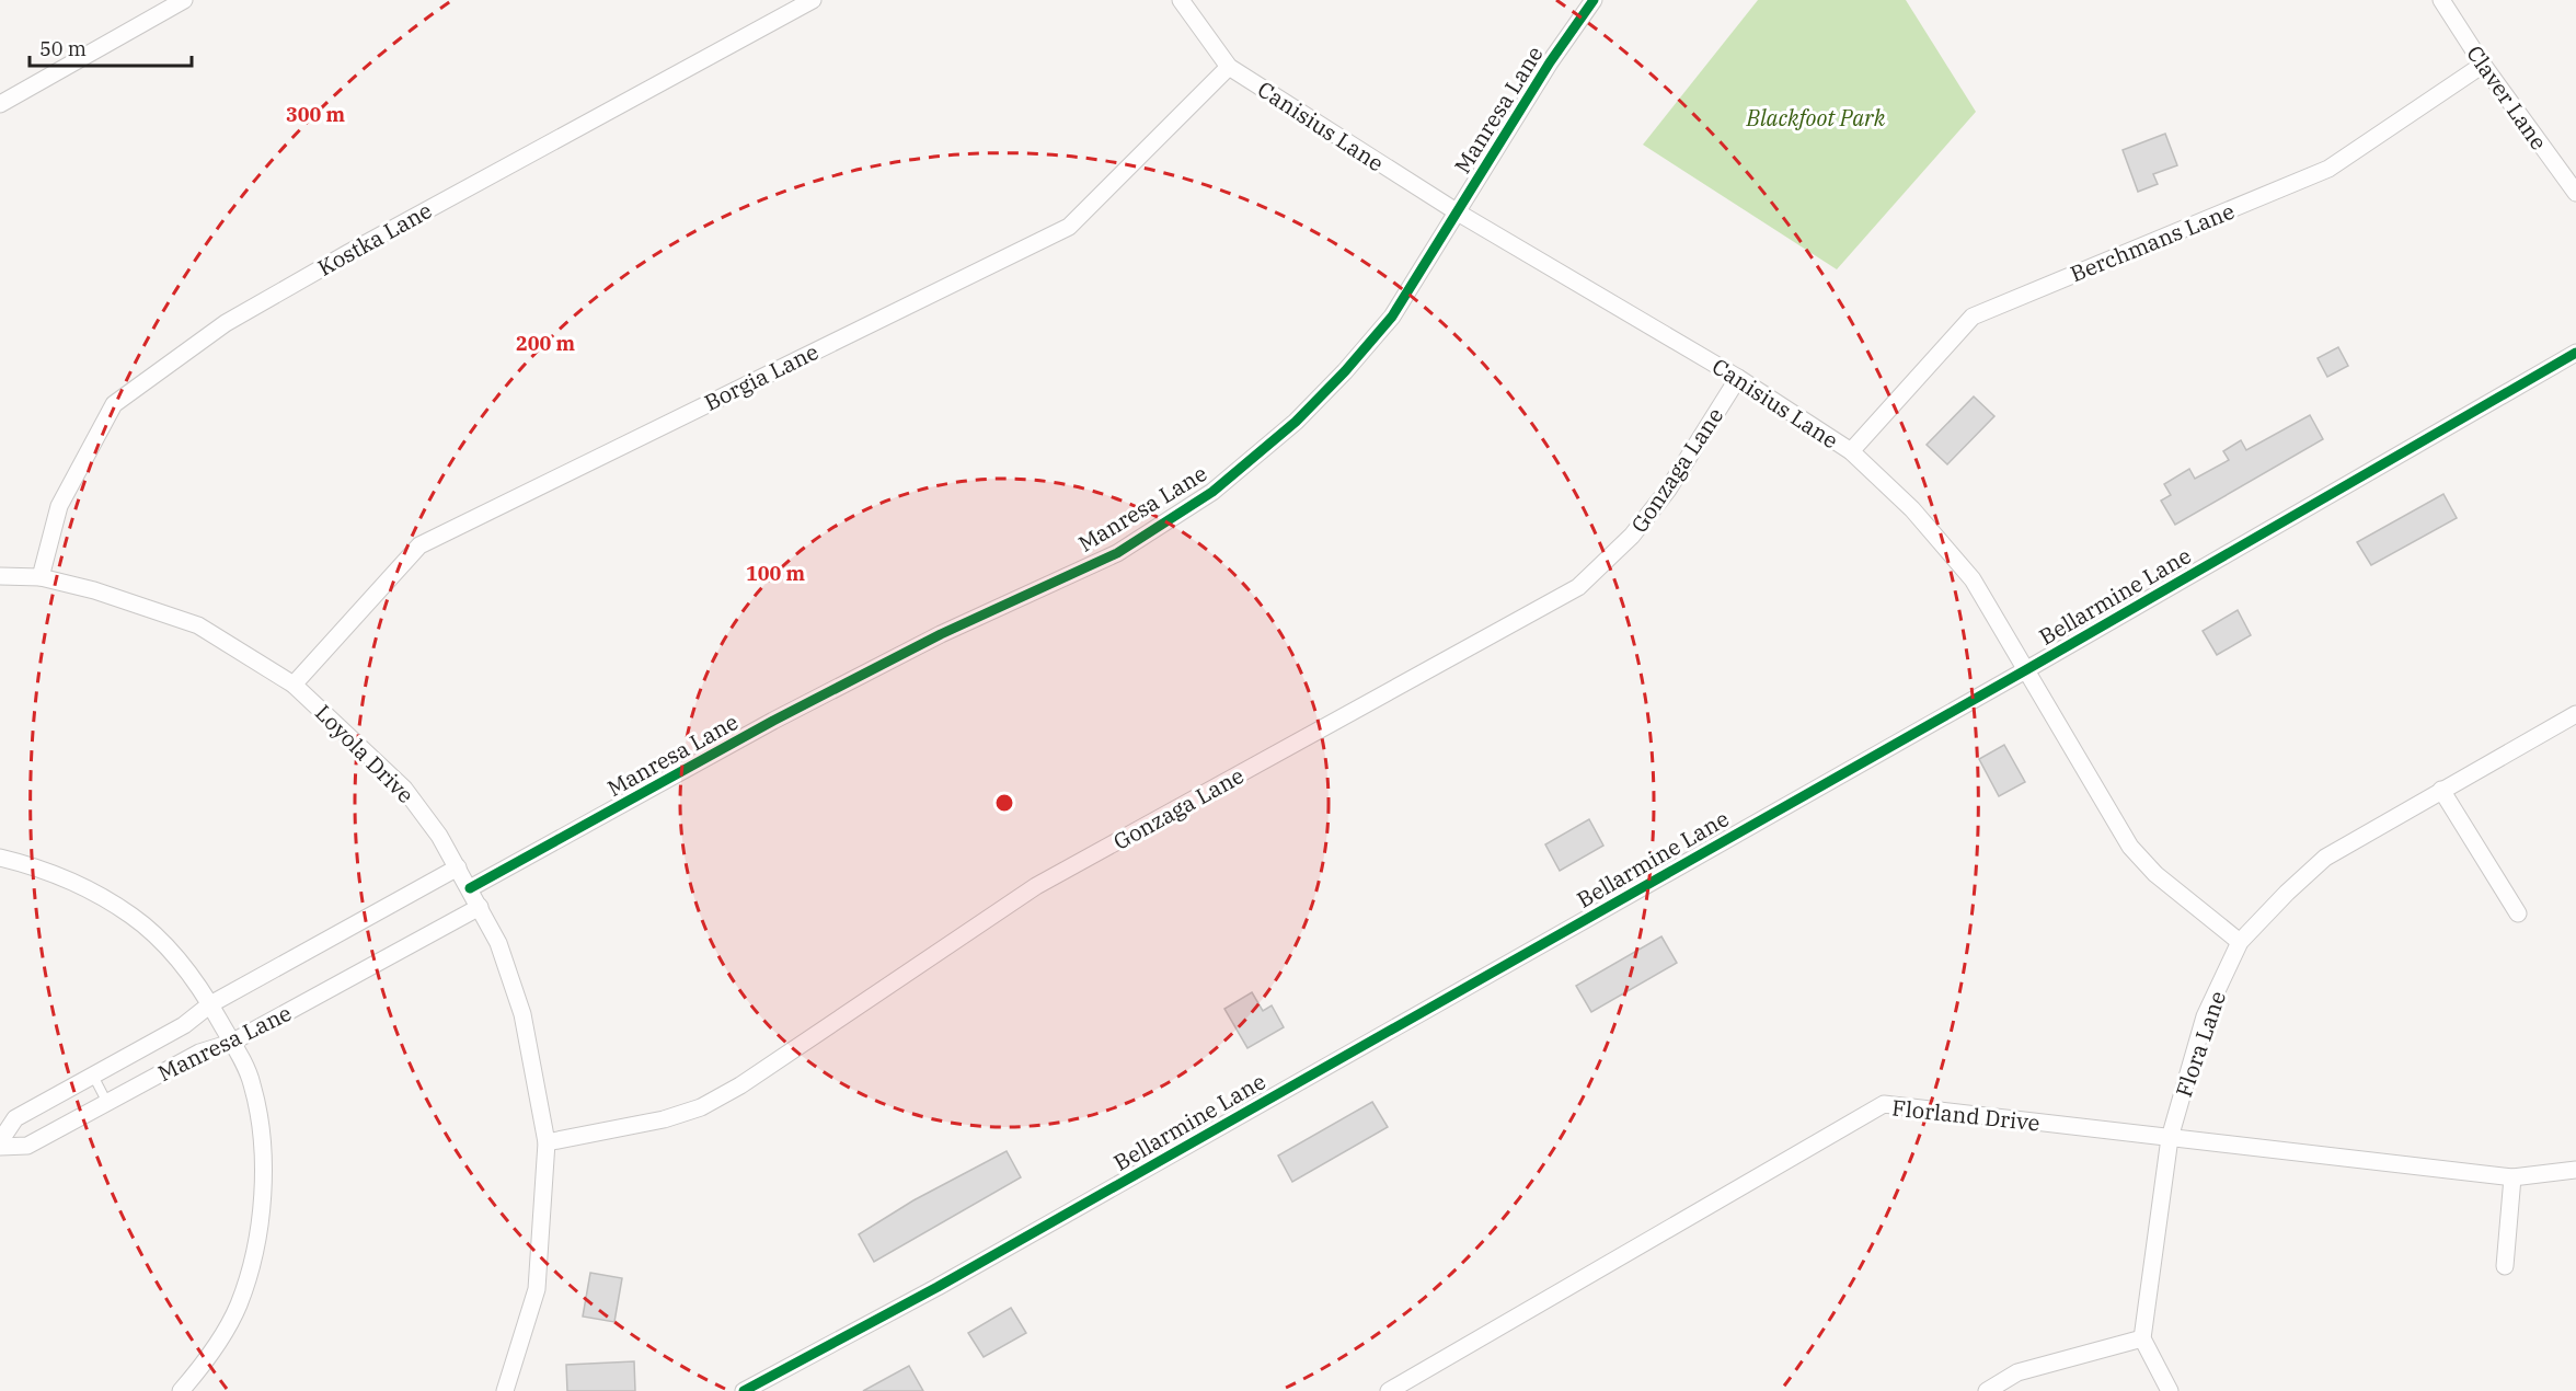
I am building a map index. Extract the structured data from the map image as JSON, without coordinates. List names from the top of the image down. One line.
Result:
{"streets":{"street":["Claver Lane","Manresa Lane","Canisius Lane","Kostka Lane","Berchmans Lane","Borgia Lane","Gonzaga Lane","Bellarmine Lane","Loyola Drive","Flora Lane","Florland Drive"]},"crossings":[["Claver Lane","Berchmans Lane"],["Manresa Lane","Canisius Lane"],["Manresa Lane","Loyola Drive"],["Canisius Lane","Berchmans Lane"],["Canisius Lane","Borgia Lane"],["Canisius Lane","Gonzaga Lane"],["Canisius Lane","Bellarmine Lane"],["Canisius Lane","Flora Lane"],["Kostka Lane","Loyola Drive"],["Borgia Lane","Loyola Drive"],["Gonzaga Lane","Loyola Drive"],["Flora Lane","Florland Drive"]],"parks":["Blackfoot Park"],"scale_bar":"50 m","rings":["300 m","200 m","100 m"]}
